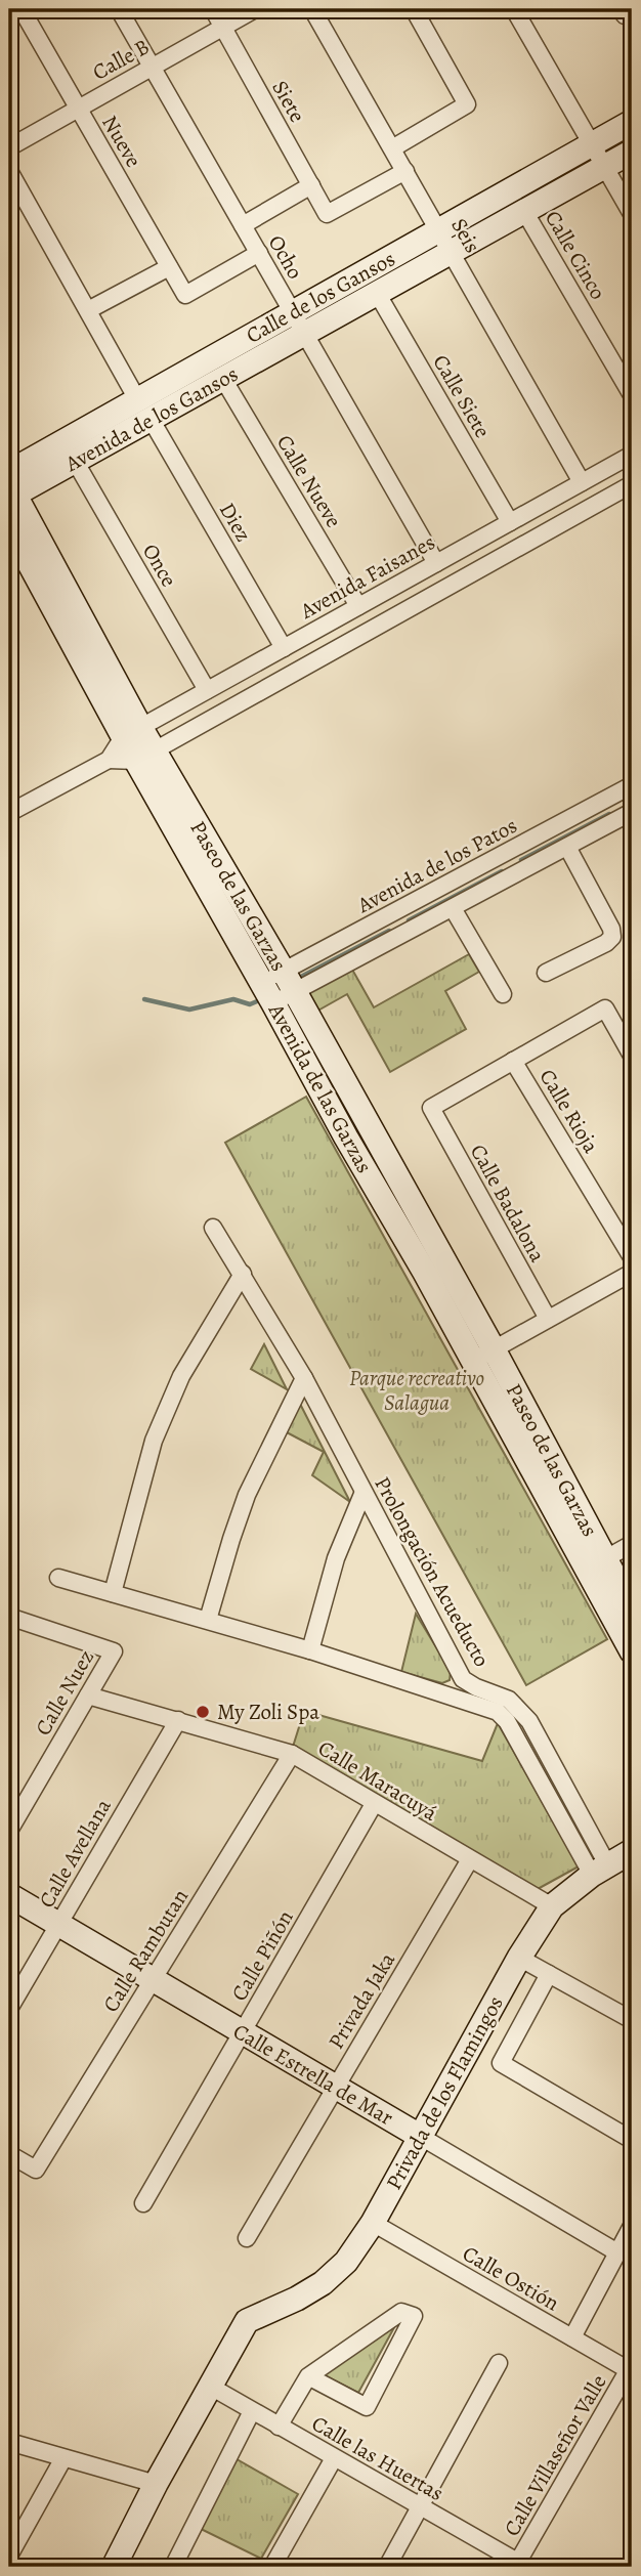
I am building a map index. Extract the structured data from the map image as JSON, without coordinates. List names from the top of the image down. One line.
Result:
{"streets":{"street":["Calle B","Siete","Nueve","Seis","Calle Cinco","Ocho","Calle de los Gansos","Calle Siete","Avenida de los Gansos","Calle Nueve","Diez","Once","Avenida Faisanes","Avenida de los Patos","Paseo de las Garzas","Avenida de las Garzas","Calle Rioja","Calle Badalona","Prolongación Acueducto","Calle Nuez","Calle Maracuyá","Calle Avellana","Calle Rambutan","Calle Piñón","Privada Jaka","Calle Estrella de Mar","Privada de los Flamingos","Calle Ostión","Calle Villaseñor Valle","Calle las Huertas"]},"crossings":[["Calle B","Siete"],["Calle B","Nueve"],["Calle B","Ocho"],["Siete","Seis"],["Nueve","Ocho"],["Seis","Calle de los Gansos"],["Seis","Avenida de los Gansos"],["Seis","Avenida Faisanes"],["Calle Cinco","Avenida de los Gansos"],["Ocho","Calle de los Gansos"],["Ocho","Avenida de los Gansos"],["Ocho","Avenida Faisanes"],["Calle de los Gansos","Avenida de los Gansos"],["Calle de los Gansos","Diez"],["Calle Siete","Avenida de los Gansos"],["Calle Siete","Avenida Faisanes"],["Avenida de los Gansos","Calle Nueve"],["Avenida de los Gansos","Diez"],["Avenida de los Gansos","Once"],["Calle Nueve","Avenida Faisanes"],["Diez","Avenida Faisanes"],["Once","Avenida Faisanes"],["Avenida Faisanes","Avenida de las Garzas"],["Avenida de los Patos","Avenida de las Garzas"],["Paseo de las Garzas","Avenida de las Garzas"],["Calle Rioja","Calle Badalona"],["Prolongación Acueducto","Privada de los Flamingos"],["Calle Nuez","Calle Maracuyá"],["Calle Maracuyá","Calle Avellana"],["Calle Maracuyá","Calle Rambutan"],["Calle Maracuyá","Calle Piñón"],["Calle Maracuyá","Privada Jaka"],["Calle Maracuyá","Privada de los Flamingos"],["Calle Avellana","Calle Estrella de Mar"],["Calle Rambutan","Calle Estrella de Mar"],["Calle Piñón","Calle Estrella de Mar"],["Privada Jaka","Calle Estrella de Mar"],["Calle Estrella de Mar","Privada de los Flamingos"],["Privada de los Flamingos","Calle Ostión"],["Privada de los Flamingos","Calle las Huertas"],["Calle Ostión","Calle Villaseñor Valle"],["Calle Villaseñor Valle","Calle las Huertas"]],"parks":["Parque recreativo Salagua"],"places":["My Zoli Spa"]}
